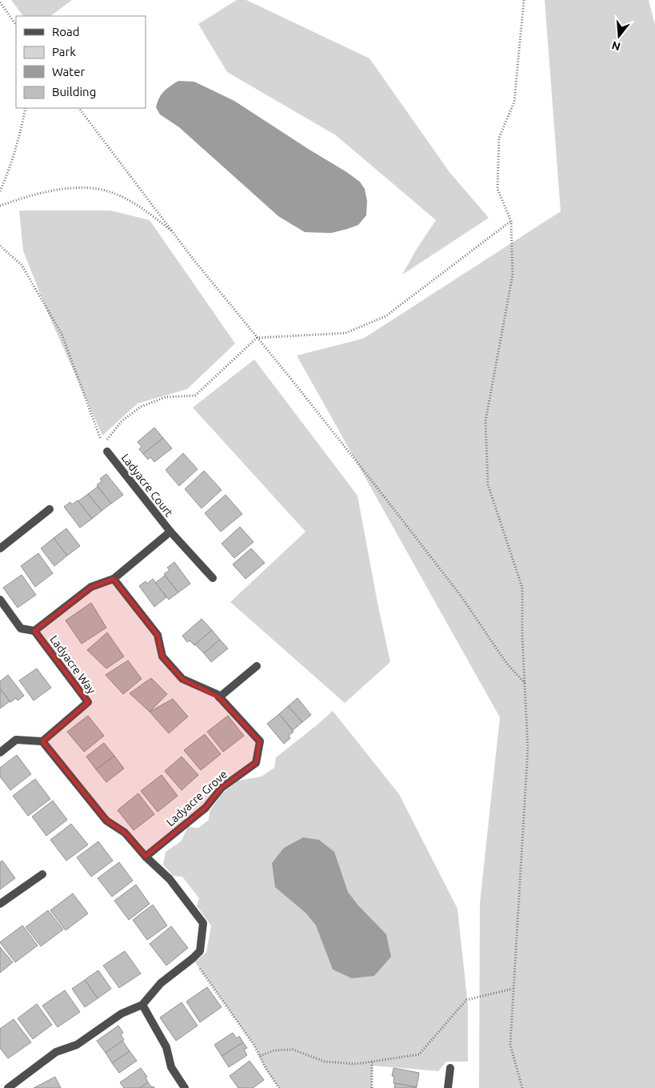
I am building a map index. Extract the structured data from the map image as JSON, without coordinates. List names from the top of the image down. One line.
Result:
{"streets":{"street":["Ladyacre Court","Ladyacre Way","Ladyacre Grove"]},"crossings":[["Ladyacre Court","Ladyacre Way"],["Ladyacre Court","Ladyacre Grove"]],"legend":["Road","Park","Water","Building"],"north":"bottom"}
